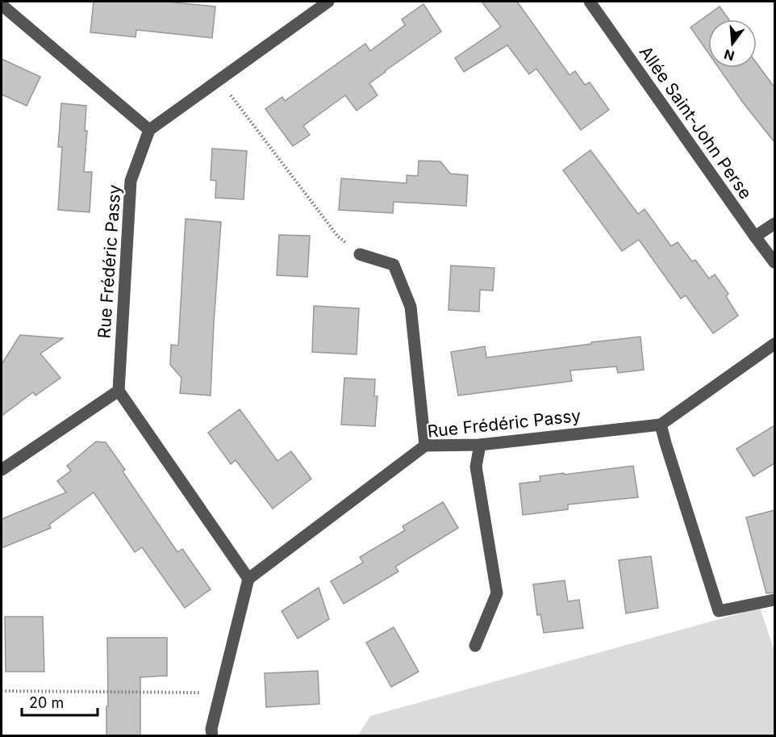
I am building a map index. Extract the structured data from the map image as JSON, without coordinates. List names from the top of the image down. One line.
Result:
{"streets":{"street":["Allée Saint-John Perse","Rue Frédéric Passy"]},"scale_bar":"20 m","north":"bottom"}
